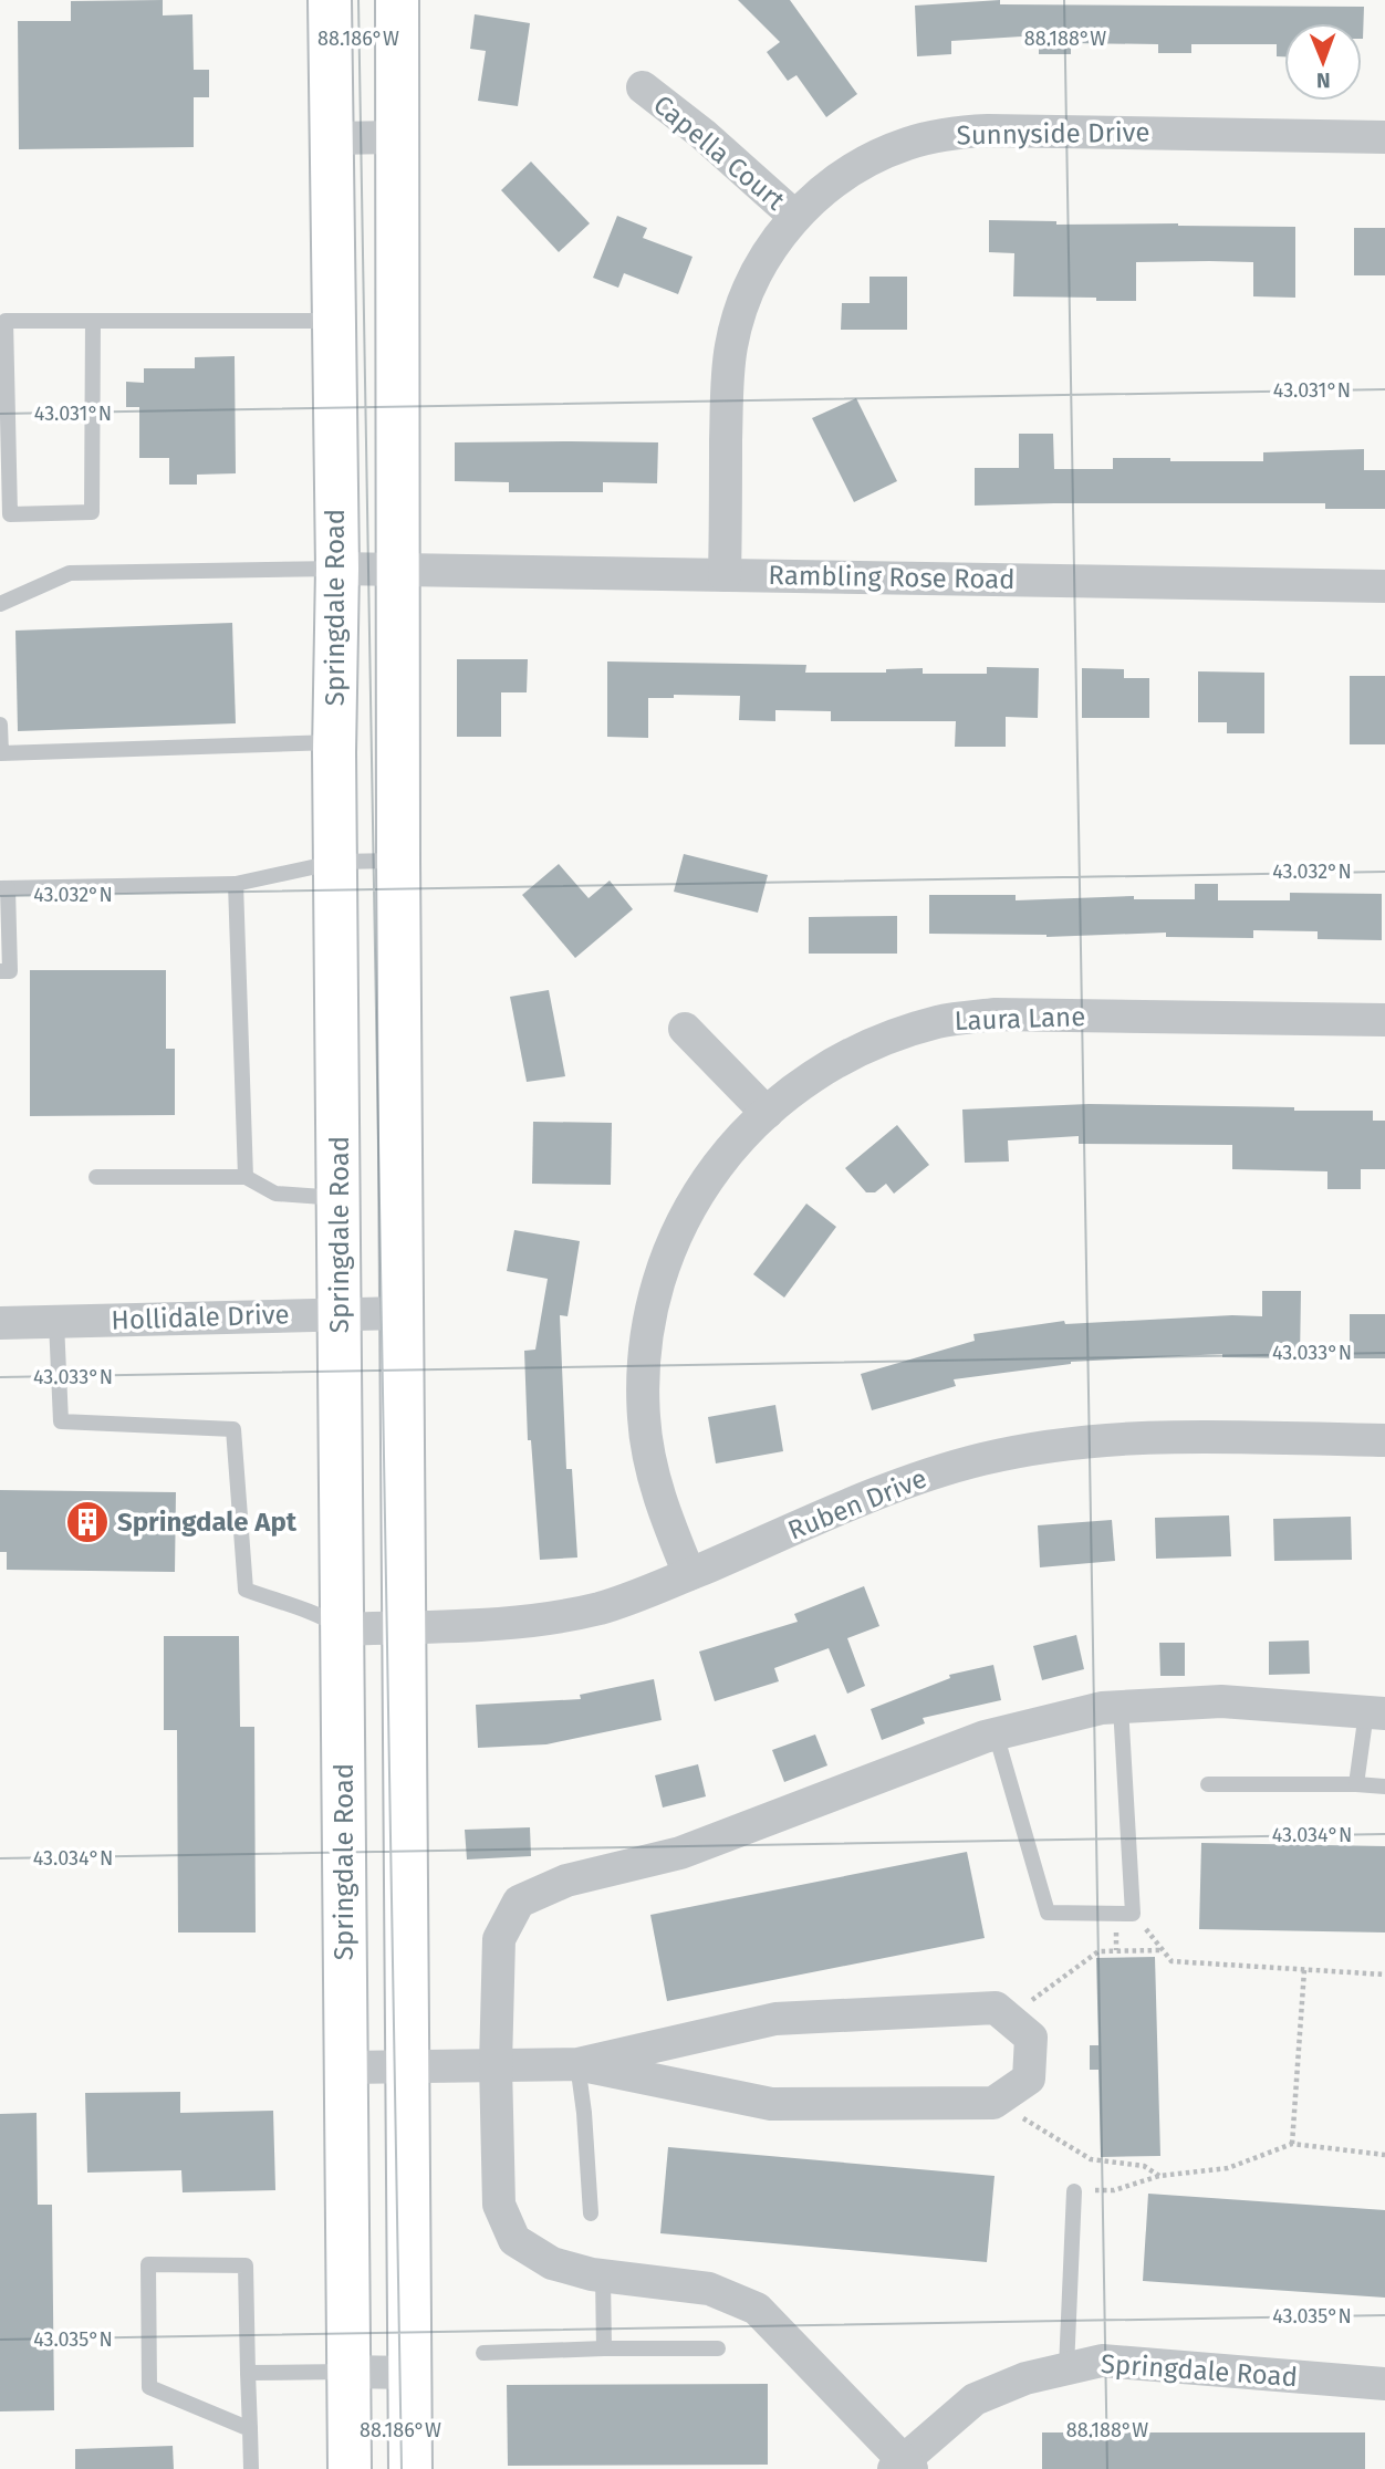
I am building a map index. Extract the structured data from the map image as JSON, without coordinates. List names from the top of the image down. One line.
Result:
{"streets":{"street":["Sunnyside Drive","Capella Court","Rambling Rose Road","Springdale Road","Laura Lane","Hollidale Drive","Ruben Drive"]},"crossings":[["Sunnyside Drive","Capella Court"],["Sunnyside Drive","Rambling Rose Road"],["Rambling Rose Road","Springdale Road"],["Springdale Road","Hollidale Drive"],["Springdale Road","Ruben Drive"],["Laura Lane","Ruben Drive"]],"places":{"building":["Springdale Apt"]},"north":"bottom","coordinates":["88.186°W","88.188°W","43.031°N","43.032°N","43.033°N","43.034°N","43.035°N"]}
